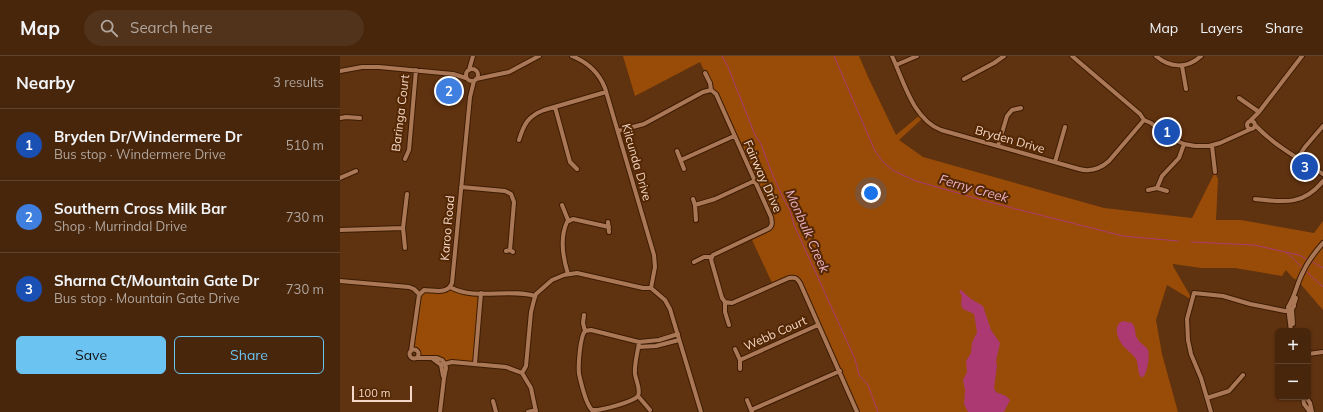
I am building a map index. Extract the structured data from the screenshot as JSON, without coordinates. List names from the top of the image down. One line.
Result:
{"streets":{"street":["Baringa Court","Bryden Drive","Kilcunda Drive","Fairway Drive","Karoo Road","Webb Court"]},"water":["Ferny Creek","Monbulk Creek"],"scale_bar":"100 m","page":{"header":"Map","search":"Search here","nav":["Map","Layers","Share"],"heading":["Nearby","3 results"],"pins":["2","1","3"],"list":[{"mark":"1","name":"Bryden Dr/Windermere Dr","note":"Bus stop · Windermere Drive","value":"510 m"},{"mark":"2","name":"Southern Cross Milk Bar","note":"Shop · Murrindal Drive","value":"730 m"},{"mark":"3","name":"Sharna Ct/Mountain Gate Dr","note":"Bus stop · Mountain Gate Drive","value":"730 m"}],"buttons":["Save","Share"],"map_buttons":["+","−"],"scale":"100 m"}}
